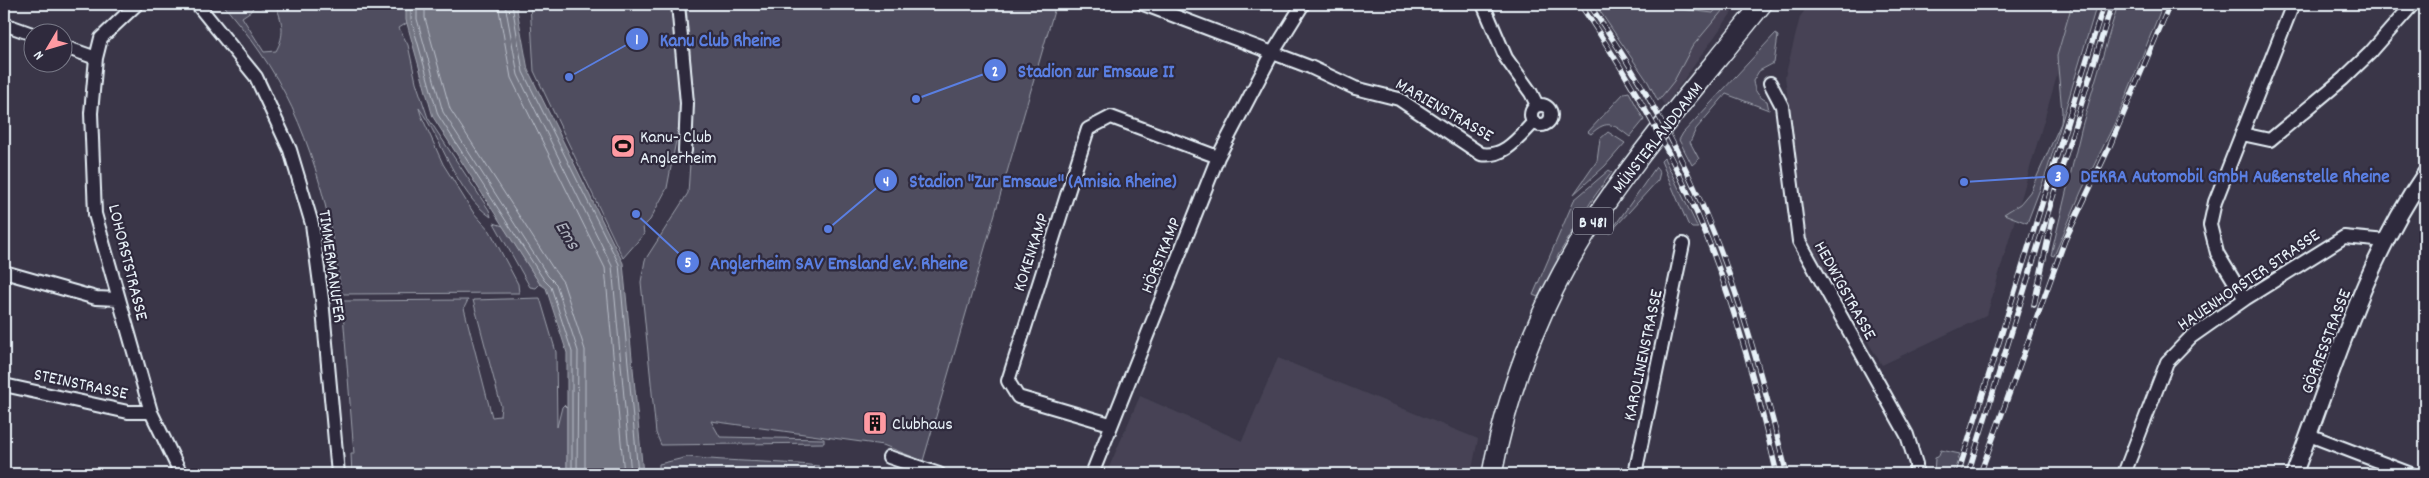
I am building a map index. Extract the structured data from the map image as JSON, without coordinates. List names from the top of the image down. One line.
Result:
{"streets":{"main road":["MÜNSTERLANDDAMM","B 481"],"street":["MARIENSTRASSE","KOKENKAMP","HÖRSTKAMP","LOHORSTSTRASSE","TIMMERMANUFER","HAUENHORSTER STRASSE","HEDWIGSTRASSE","GÖRRESSTRASSE","KAROLINENSTRASSE","STEINSTRASSE"]},"crossings":[["MARIENSTRASSE","HÖRSTKAMP"],["KOKENKAMP","HÖRSTKAMP"],["LOHORSTSTRASSE","STEINSTRASSE"],["HAUENHORSTER STRASSE","GÖRRESSTRASSE"]],"water":["Ems"],"places":{"other":["Kanu Club Rheine","Stadion zur Emsaue II","DEKRA Automobil GmbH Außenstelle Rheine","Anglerheim SAV Emsland e.V. Rheine","Stadion \"Zur Emsaue\" (Amisia Rheine)"],"sports":["Kanu- Club Anglerheim"],"building":["Clubhaus"]},"north":"bottom left"}
